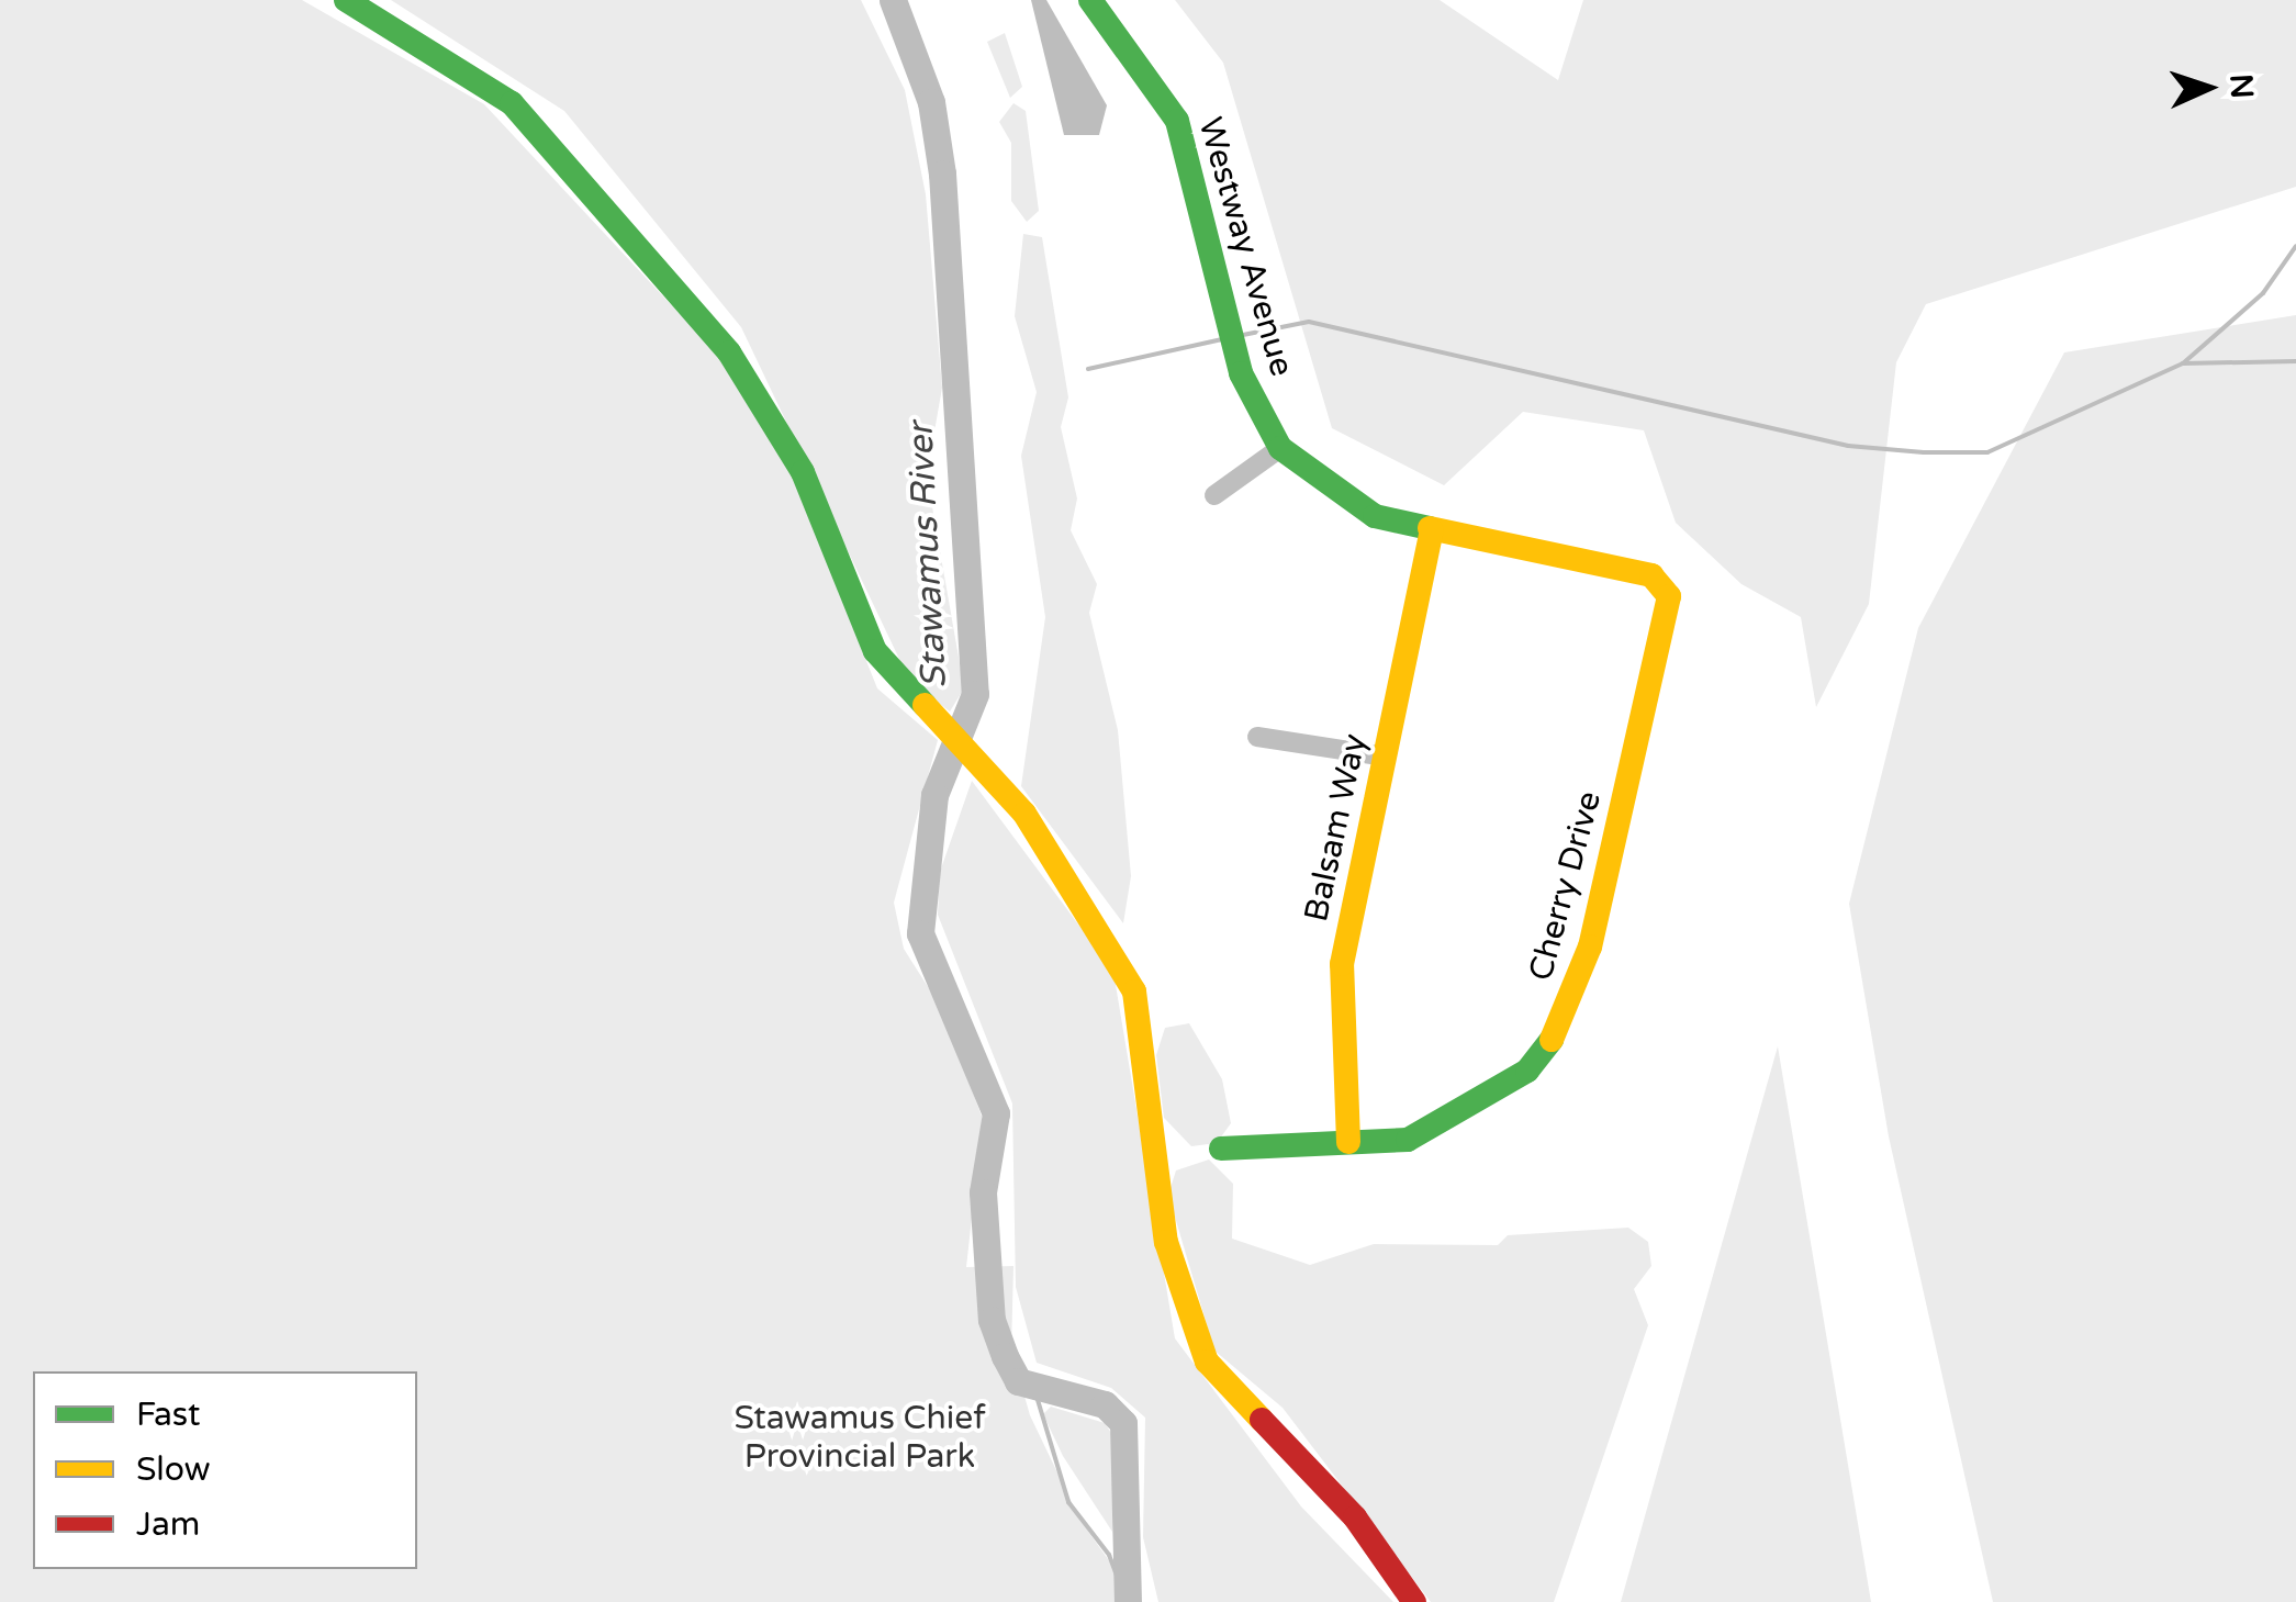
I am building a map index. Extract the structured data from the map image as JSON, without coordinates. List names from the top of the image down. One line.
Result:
{"streets":{"street":["Westway Avenue","Balsam Way","Cherry Drive"]},"crossings":[["Westway Avenue","Balsam Way"],["Westway Avenue","Cherry Drive"],["Balsam Way","Cherry Drive"]],"water":["Stawamus River"],"parks":["Stawamus Chief Provincial Park"],"legend":["Fast","Slow","Jam"],"north":"right"}
